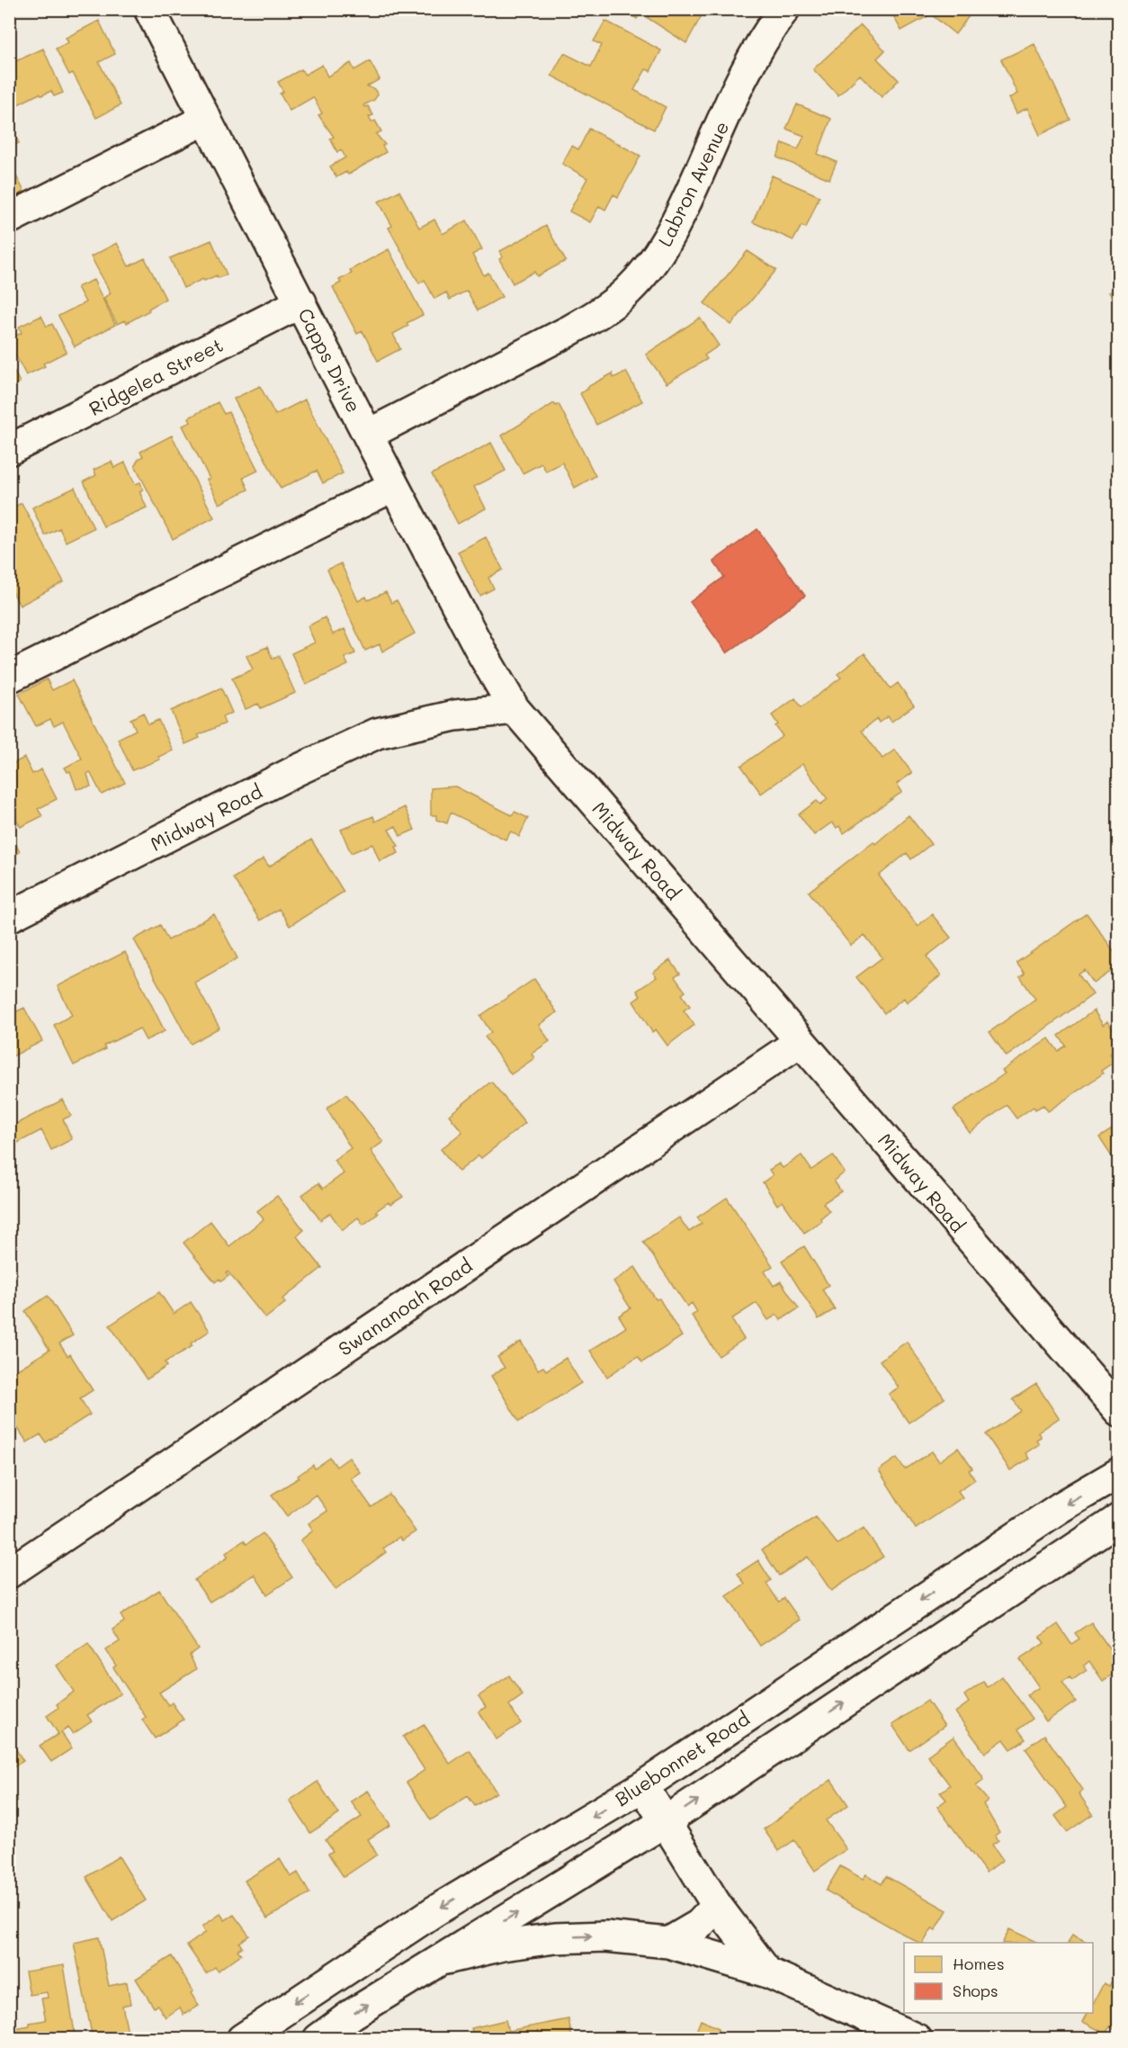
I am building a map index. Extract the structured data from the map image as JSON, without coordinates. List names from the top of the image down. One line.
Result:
{"streets":{"street":["Labron Avenue","Capps Drive","Ridgelea Street","Midway Road","Swananoah Road","Bluebonnet Road"]},"crossings":[["Labron Avenue","Capps Drive"],["Capps Drive","Ridgelea Street"],["Capps Drive","Midway Road"],["Midway Road","Swananoah Road"]],"legend":["Homes","Shops"]}
